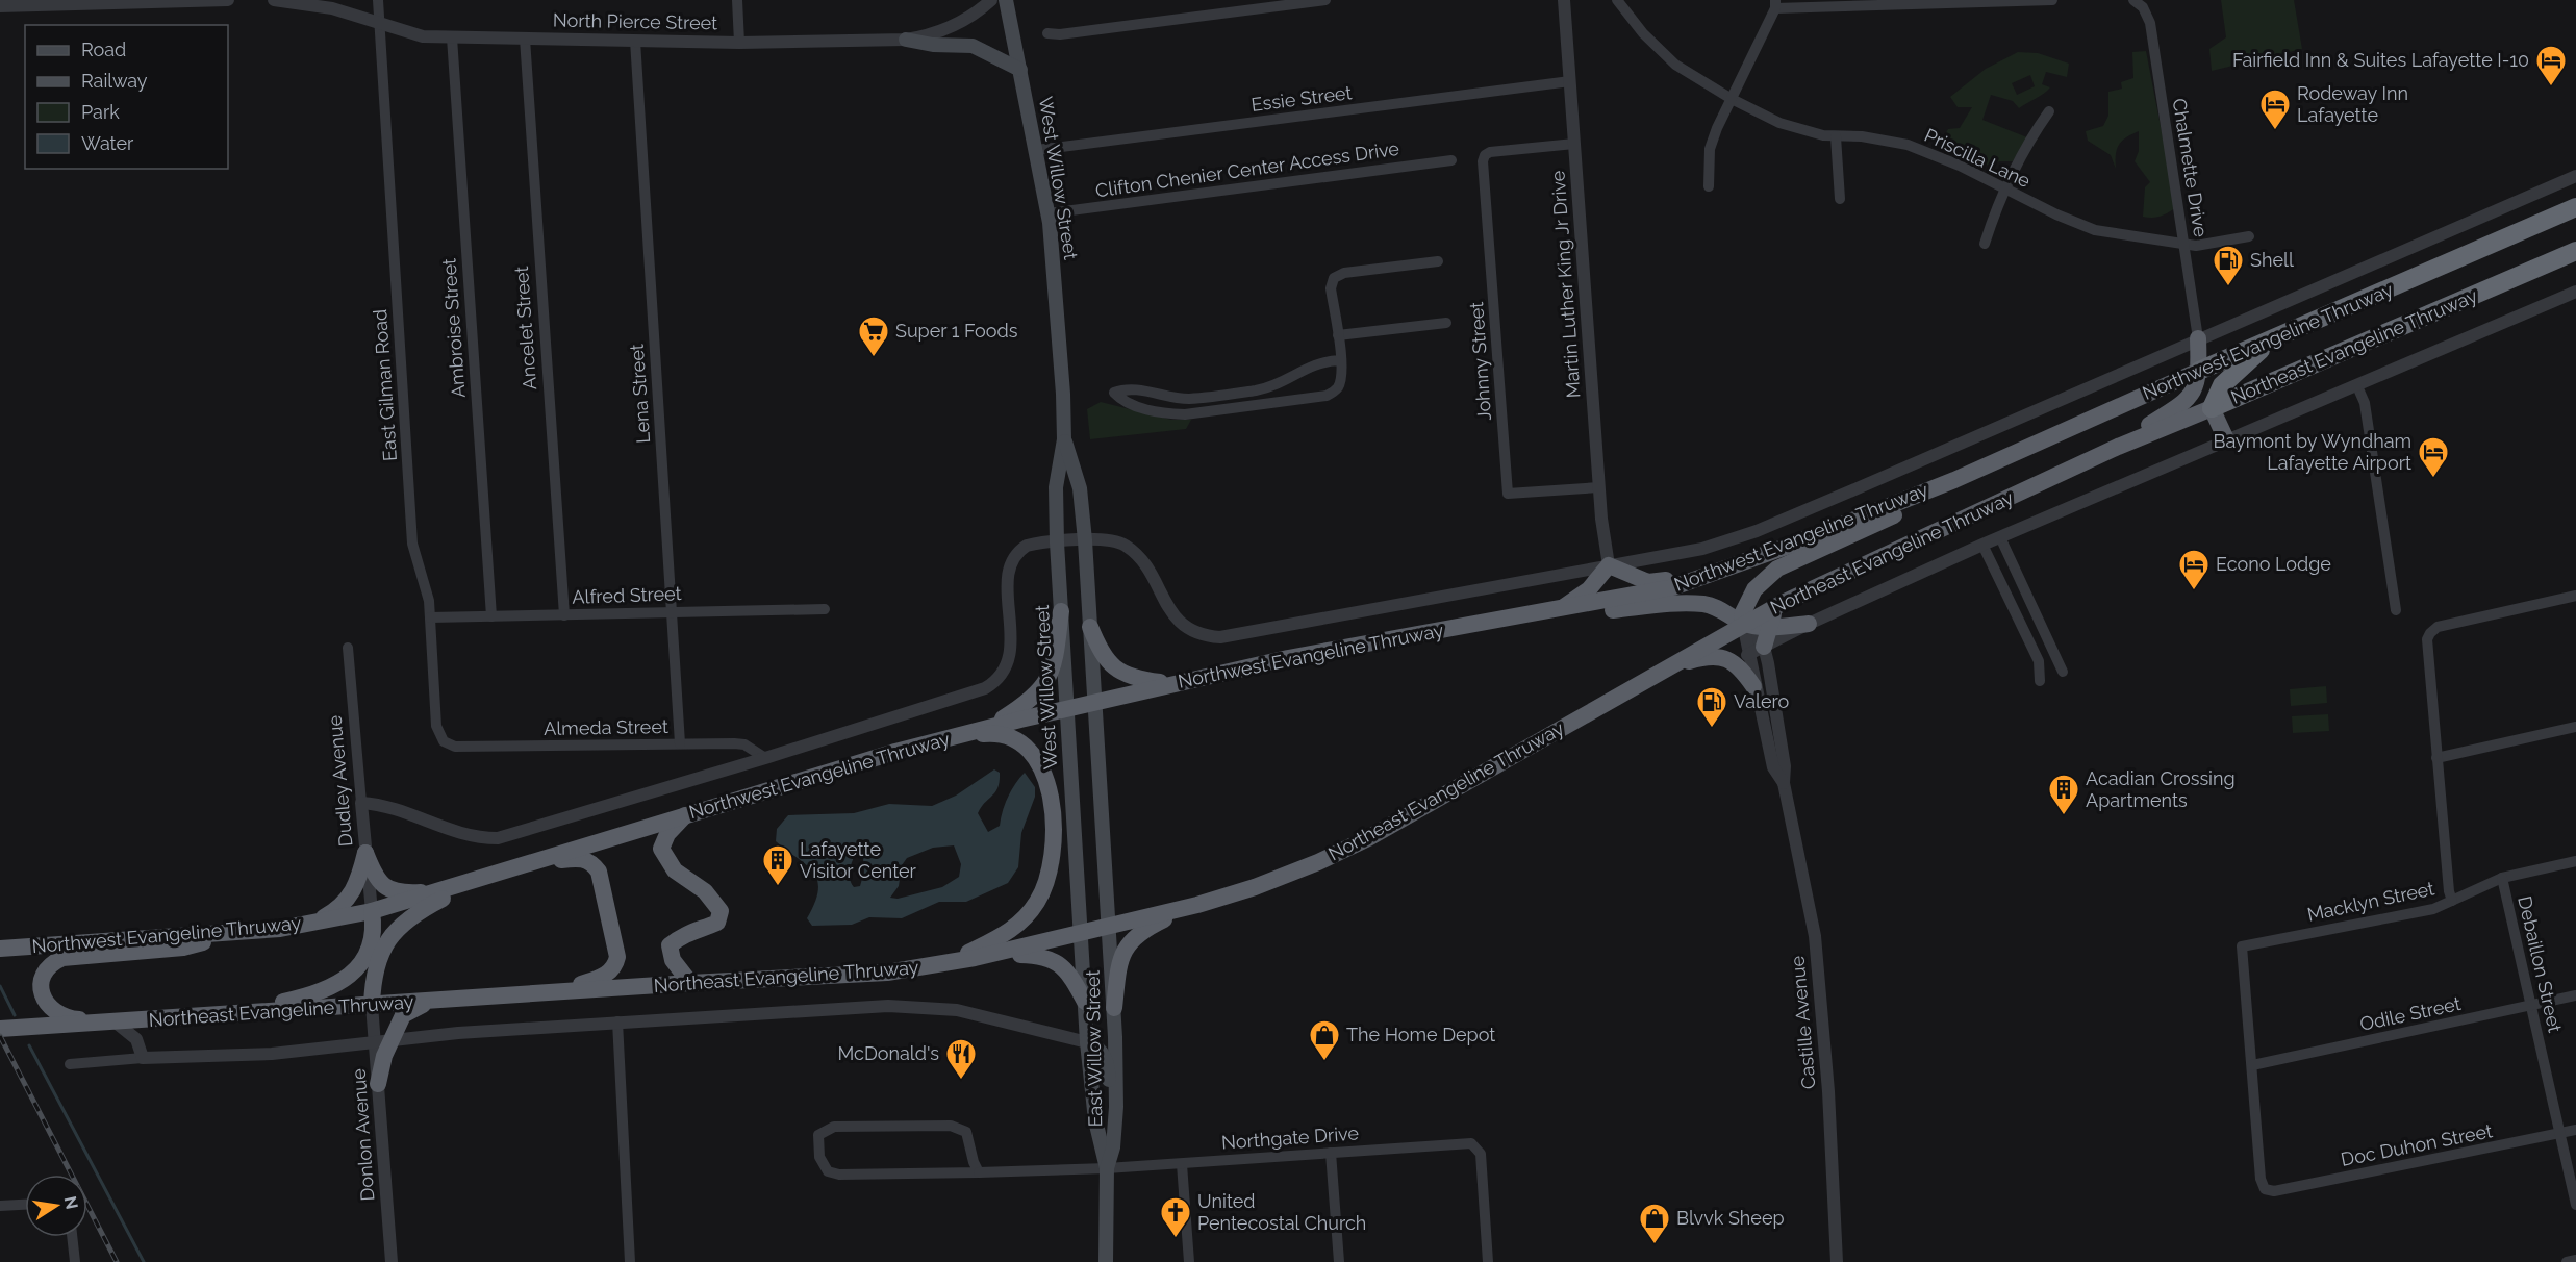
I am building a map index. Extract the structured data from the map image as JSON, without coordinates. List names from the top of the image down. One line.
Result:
{"streets":{"highway":["Northwest Evangeline Thruway","Northeast Evangeline Thruway"],"main road":["West Willow Street","East Willow Street"],"street":["North Pierce Street","Essie Street","Priscilla Lane","Chalmette Drive","Clifton Chenier Center Access Drive","Martin Luther King Jr Drive","Ambroise Street","Ancelet Street","Johnny Street","East Gilman Road","Lena Street","Alfred Street","Almeda Street","Dudley Avenue","Macklyn Street","Debaillon Street","Odile Street","Castille Avenue","Donlon Avenue","Northgate Drive","Doc Duhon Street"]},"crossings":[["North Pierce Street","Ambroise Street"],["North Pierce Street","Ancelet Street"],["North Pierce Street","East Gilman Road"],["North Pierce Street","Lena Street"],["Essie Street","West Willow Street"],["Essie Street","Martin Luther King Jr Drive"],["Priscilla Lane","Chalmette Drive"],["Chalmette Drive","Northwest Evangeline Thruway"],["Clifton Chenier Center Access Drive","West Willow Street"],["West Willow Street","Northwest Evangeline Thruway"],["West Willow Street","Northeast Evangeline Thruway"],["West Willow Street","East Willow Street"],["Martin Luther King Jr Drive","Northwest Evangeline Thruway"],["Martin Luther King Jr Drive","Johnny Street"],["Ambroise Street","Alfred Street"],["Ancelet Street","Alfred Street"],["Northwest Evangeline Thruway","Almeda Street"],["Northwest Evangeline Thruway","Dudley Avenue"],["Northeast Evangeline Thruway","Castille Avenue"],["Northeast Evangeline Thruway","East Willow Street"],["Northeast Evangeline Thruway","Donlon Avenue"],["East Gilman Road","Alfred Street"],["East Gilman Road","Almeda Street"],["Lena Street","Alfred Street"],["Lena Street","Almeda Street"],["Macklyn Street","Debaillon Street"],["Macklyn Street","Odile Street"],["Macklyn Street","Doc Duhon Street"],["Debaillon Street","Odile Street"],["Debaillon Street","Doc Duhon Street"],["Odile Street","Doc Duhon Street"],["East Willow Street","Northgate Drive"]],"places":{"hotel":["Fairfield Inn & Suites Lafayette I-10","Rodeway Inn Lafayette","Baymont by Wyndham Lafayette Airport","Econo Lodge"],"fuel station":["Shell","Valero"],"supermarket":["Super 1 Foods"],"building":["Acadian Crossing Apartments","Lafayette Visitor Center"],"shop":["The Home Depot","Blvvk Sheep"],"restaurant":["McDonald's"],"church":["United Pentecostal Church"]},"legend":["Road","Railway","Park","Water"],"north":"right"}
